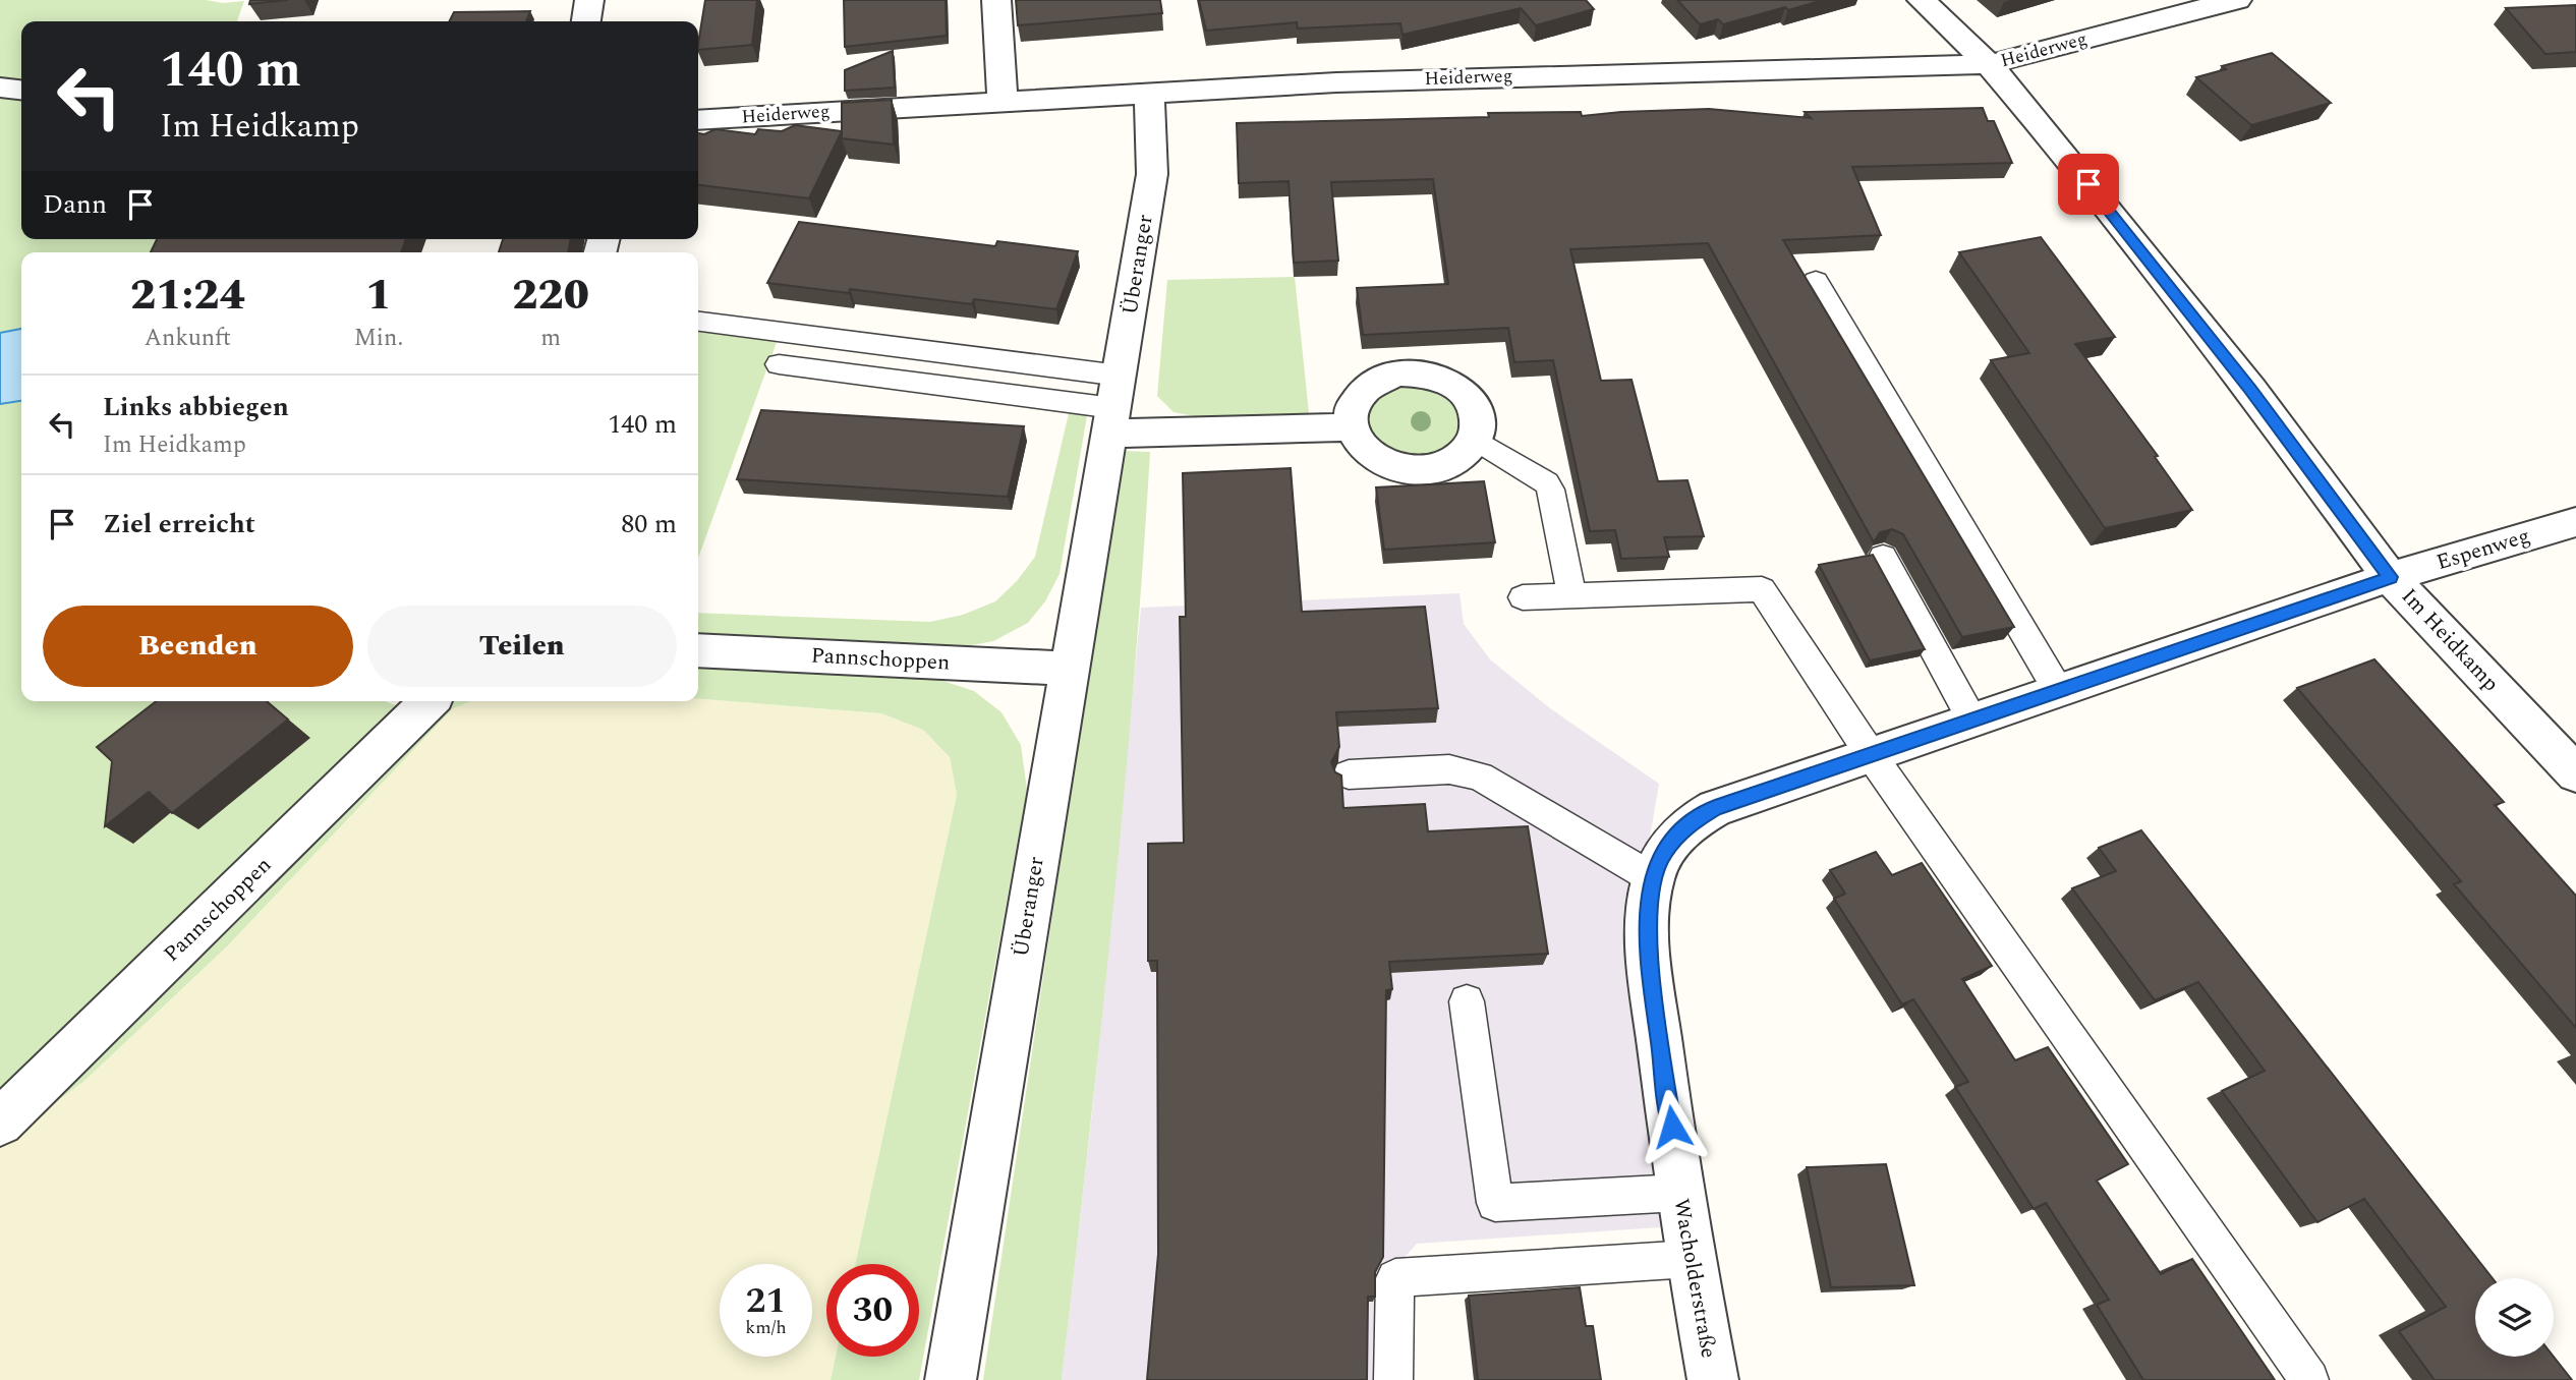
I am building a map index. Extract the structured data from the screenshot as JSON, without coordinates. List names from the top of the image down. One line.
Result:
{"streets":{"street":["Heiderweg","Überanger","Espenweg","Im Heidkamp","Pannschoppen","Wacholderstraße"]},"crossings":[["Heiderweg","Überanger"],["Heiderweg","Im Heidkamp"],["Überanger","Pannschoppen"],["Espenweg","Im Heidkamp"],["Espenweg","Wacholderstraße"],["Im Heidkamp","Wacholderstraße"]],"page":{"turn":["140 m","Im Heidkamp"],"then":"Dann","eta":["21:24","Ankunft","1","Min.","220","m"],"list":[{"name":"Links abbiegen","note":"Im Heidkamp","value":"140 m"},{"name":"Ziel erreicht","value":"80 m"}],"buttons":["Beenden","Teilen"],"speed":"21 km/h","limit":"30"}}
